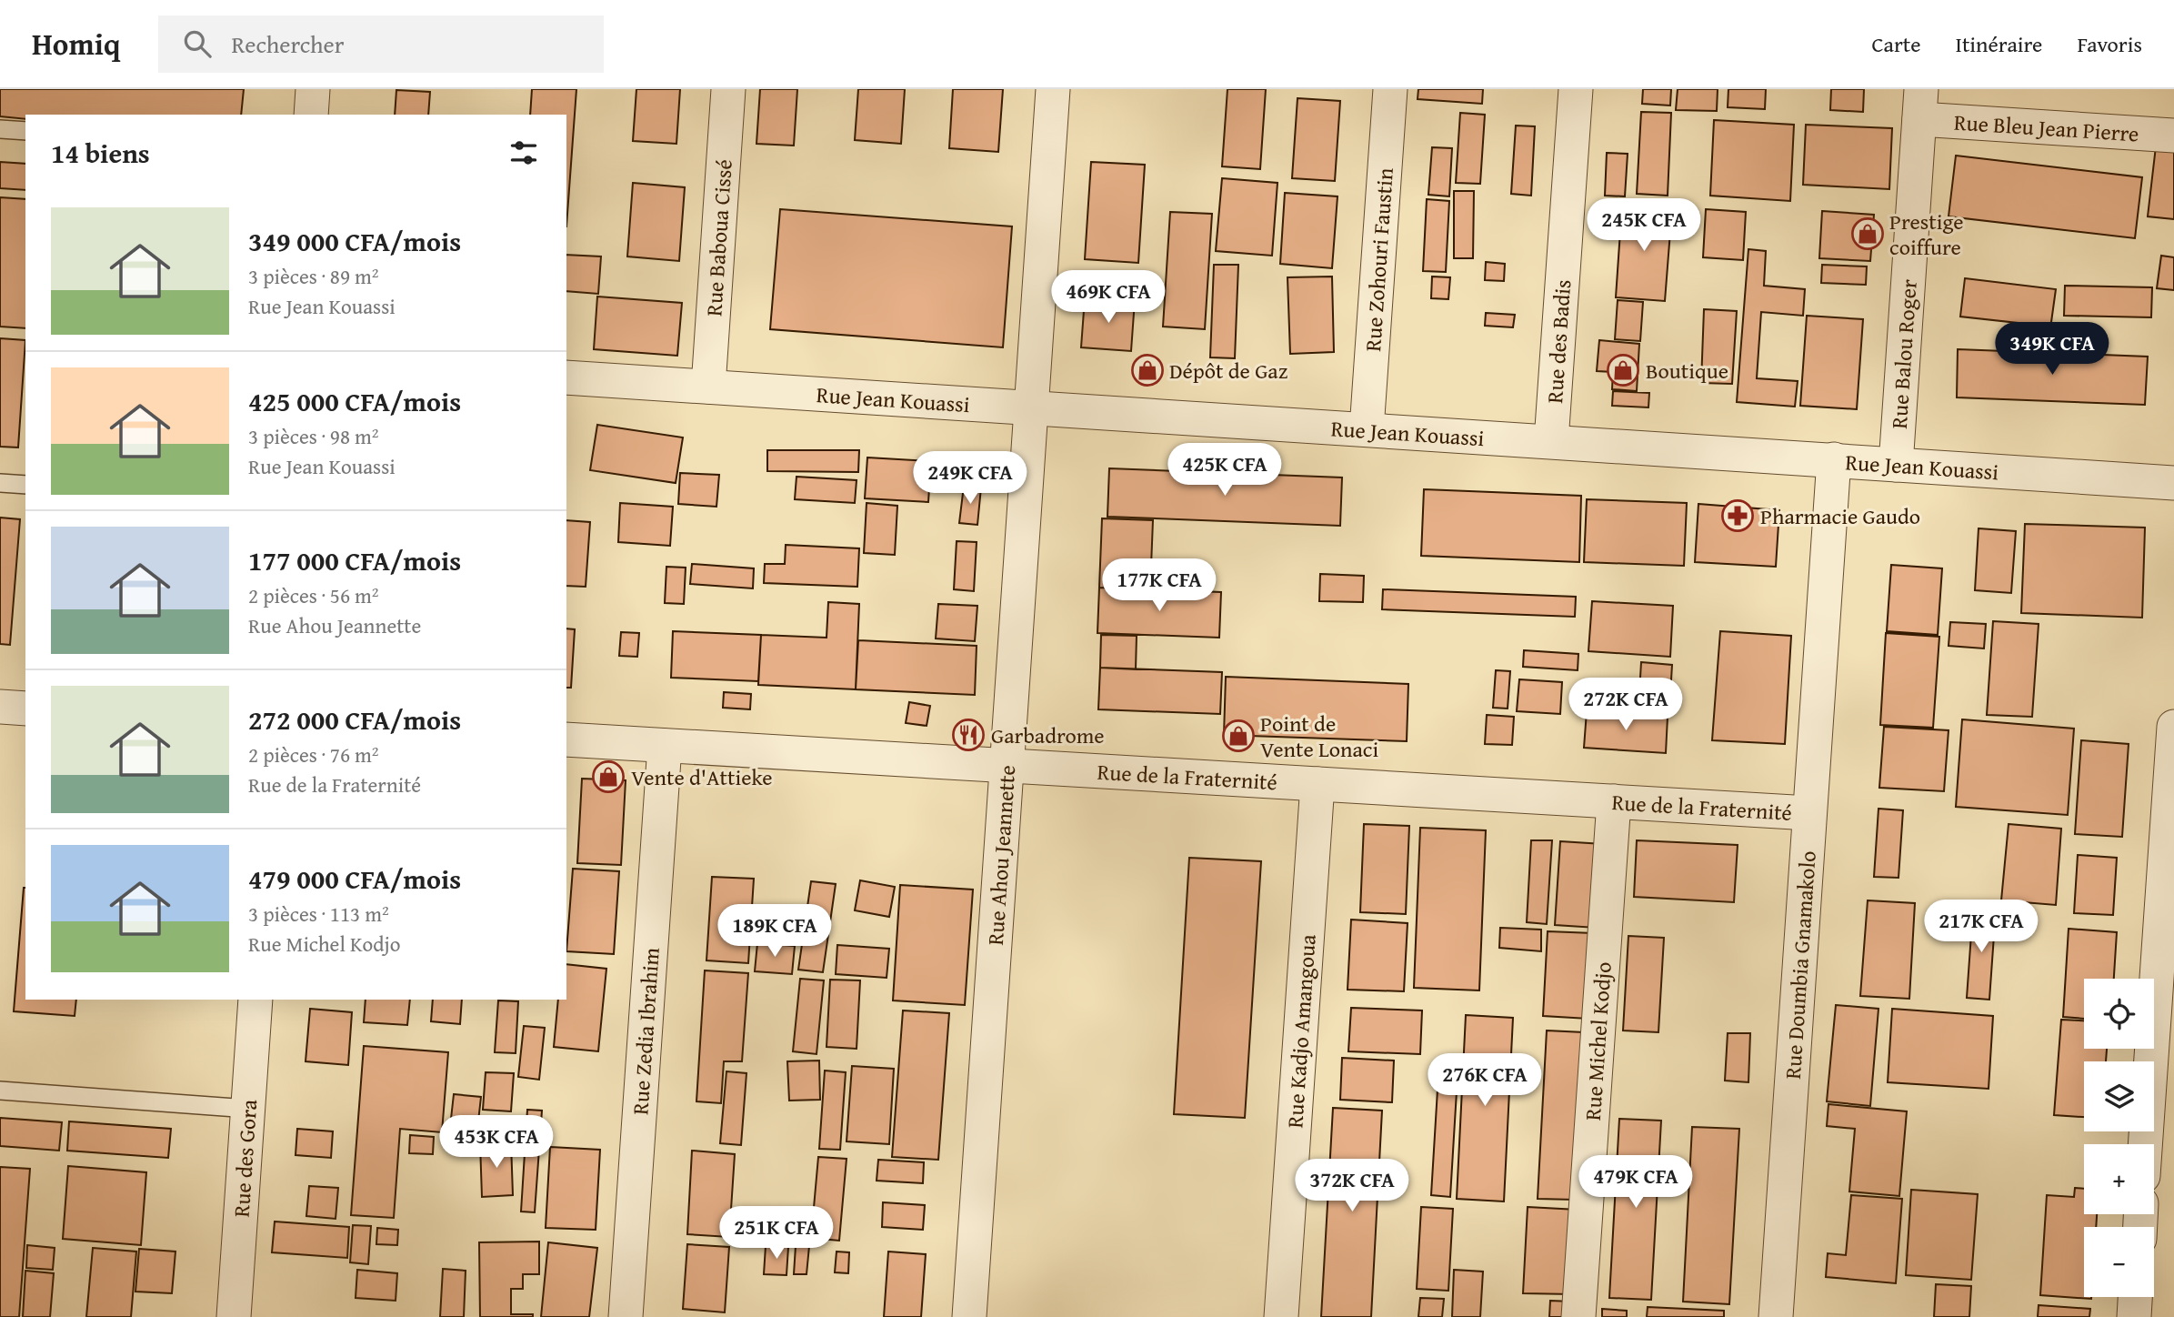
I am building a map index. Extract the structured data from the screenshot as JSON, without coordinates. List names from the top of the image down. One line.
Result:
{"streets":{"street":["Rue Bleu Jean Pierre","Rue Baboua Cissé","Rue Zohouri Faustin","Rue des Badis","Rue Balou Roger","Rue Jean Kouassi","Rue de la Fraternité","Rue Ahou Jeannette","Rue Doumbia Gnamakolo","Rue Zedia Ibrahim","Rue Kadjo Amangoua","Rue Michel Kodjo","Rue des Gora"]},"crossings":[["Rue Bleu Jean Pierre","Rue Balou Roger"],["Rue Baboua Cissé","Rue Jean Kouassi"],["Rue Zohouri Faustin","Rue Jean Kouassi"],["Rue des Badis","Rue Jean Kouassi"],["Rue Balou Roger","Rue Jean Kouassi"],["Rue Jean Kouassi","Rue Ahou Jeannette"],["Rue Jean Kouassi","Rue Doumbia Gnamakolo"],["Rue de la Fraternité","Rue Ahou Jeannette"],["Rue de la Fraternité","Rue Doumbia Gnamakolo"],["Rue de la Fraternité","Rue Zedia Ibrahim"],["Rue de la Fraternité","Rue Kadjo Amangoua"],["Rue de la Fraternité","Rue Michel Kodjo"]],"places":{"shop":["Prestige coiffure","Dépôt de Gaz","Boutique","Point de Vente Lonaci","Vente d'Attieke"],"pharmacy":["Pharmacie Gaudo"],"restaurant":["Garbadrome"]},"page":{"header":"Homiq","search":"Rechercher","nav":["Carte","Itinéraire","Favoris"],"heading":"14 biens","list":[{"name":"349 000 CFA/mois","note":"3 pièces · 89 m² · Rue Jean Kouassi"},{"name":"425 000 CFA/mois","note":"3 pièces · 98 m² · Rue Jean Kouassi"},{"name":"177 000 CFA/mois","note":"2 pièces · 56 m² · Rue Ahou Jeannette"},{"name":"272 000 CFA/mois","note":"2 pièces · 76 m² · Rue de la Fraternité"},{"name":"479 000 CFA/mois","note":"3 pièces · 113 m² · Rue Michel Kodjo"}],"price":["245K CFA","469K CFA","349K CFA","425K CFA","249K CFA","177K CFA","272K CFA","217K CFA","189K CFA","276K CFA","453K CFA","479K CFA","372K CFA","251K CFA"],"map_buttons":["+","−"]}}
